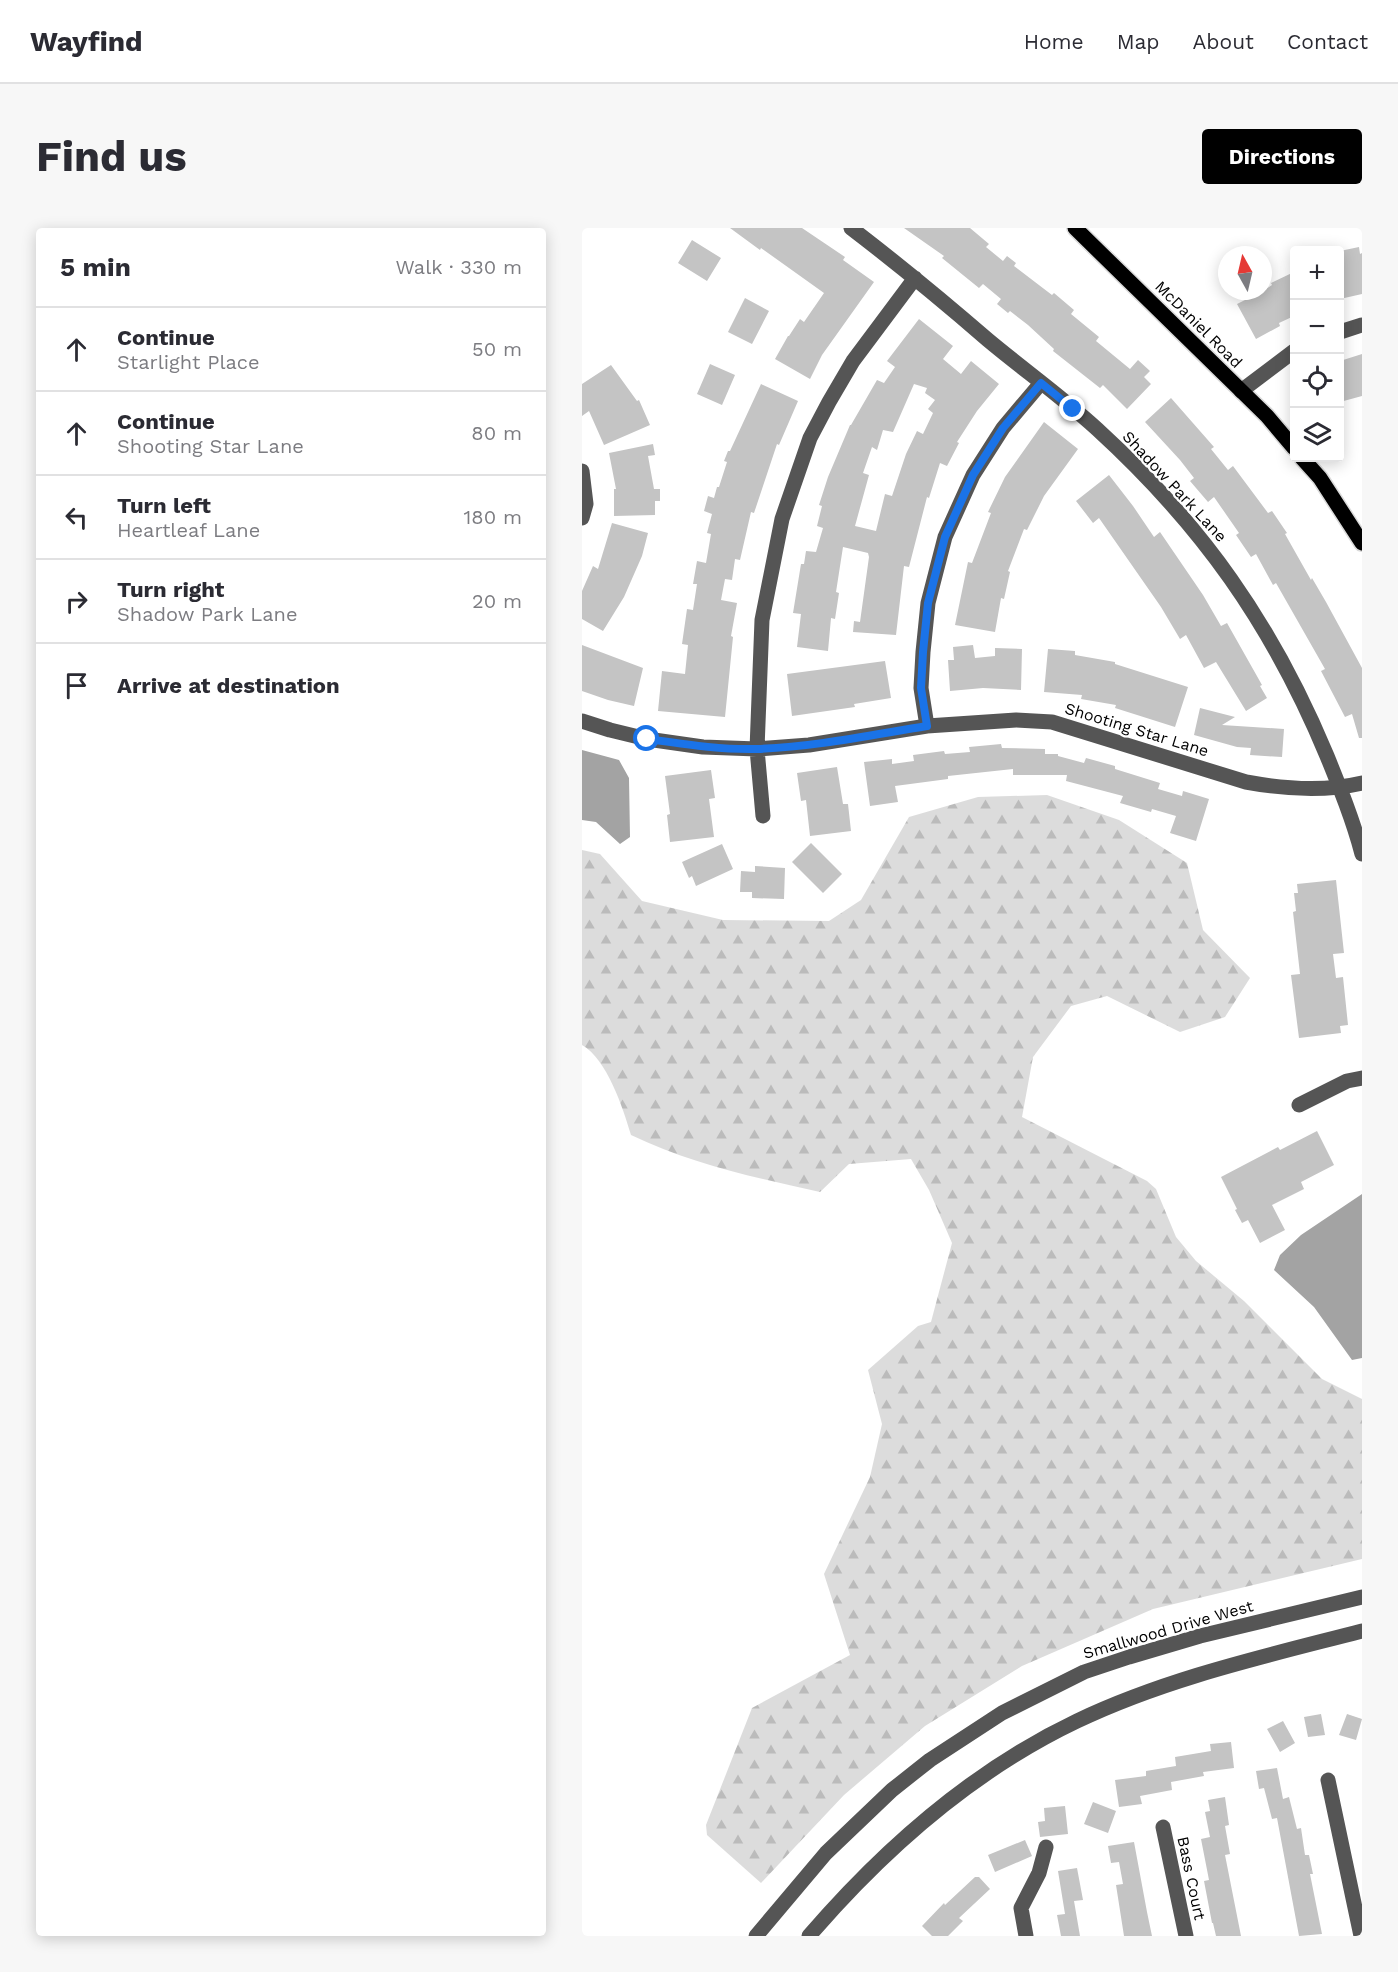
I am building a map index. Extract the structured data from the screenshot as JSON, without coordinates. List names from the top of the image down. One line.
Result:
{"streets":{"main road":["McDaniel Road"],"street":["Shadow Park Lane","Shooting Star Lane","Smallwood Drive West","Bass Court"]},"crossings":[["Shadow Park Lane","Shooting Star Lane"]],"north":"top","page":{"header":"Wayfind","nav":["Home","Map","About","Contact"],"buttons":"Directions","title":"Find us","heading":["5 min","Walk · 330 m"],"map_buttons":["+","−"],"list":[["Continue","Starlight Place","50 m"],["Continue","Shooting Star Lane","80 m"],["Turn left","Heartleaf Lane","180 m"],["Turn right","Shadow Park Lane","20 m"],"Arrive at destination"]}}
